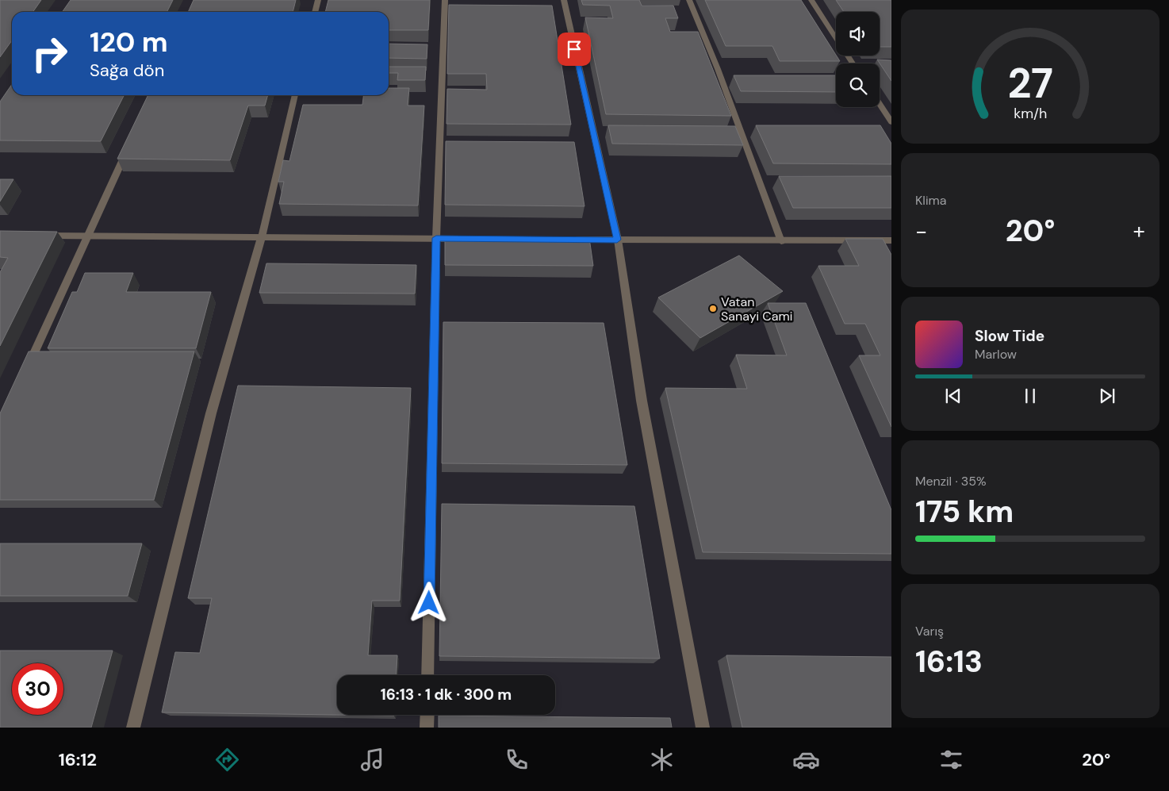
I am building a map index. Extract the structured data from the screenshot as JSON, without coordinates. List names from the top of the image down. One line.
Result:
{"places":["Vatan Sanayi Cami"],"page":{"turn":["120 m","Sağa dön"],"tile":["Klima",["Menzil · 35%","175 km"],["Varış","16:13"]],"heat":["−","20°","+"],"song":["Slow Tide","Marlow"],"limit":"30","trip":"16:13 · 1 dk · 300 m","tabs":["16:12","20°"],"gauge":["27","km/h"]}}
